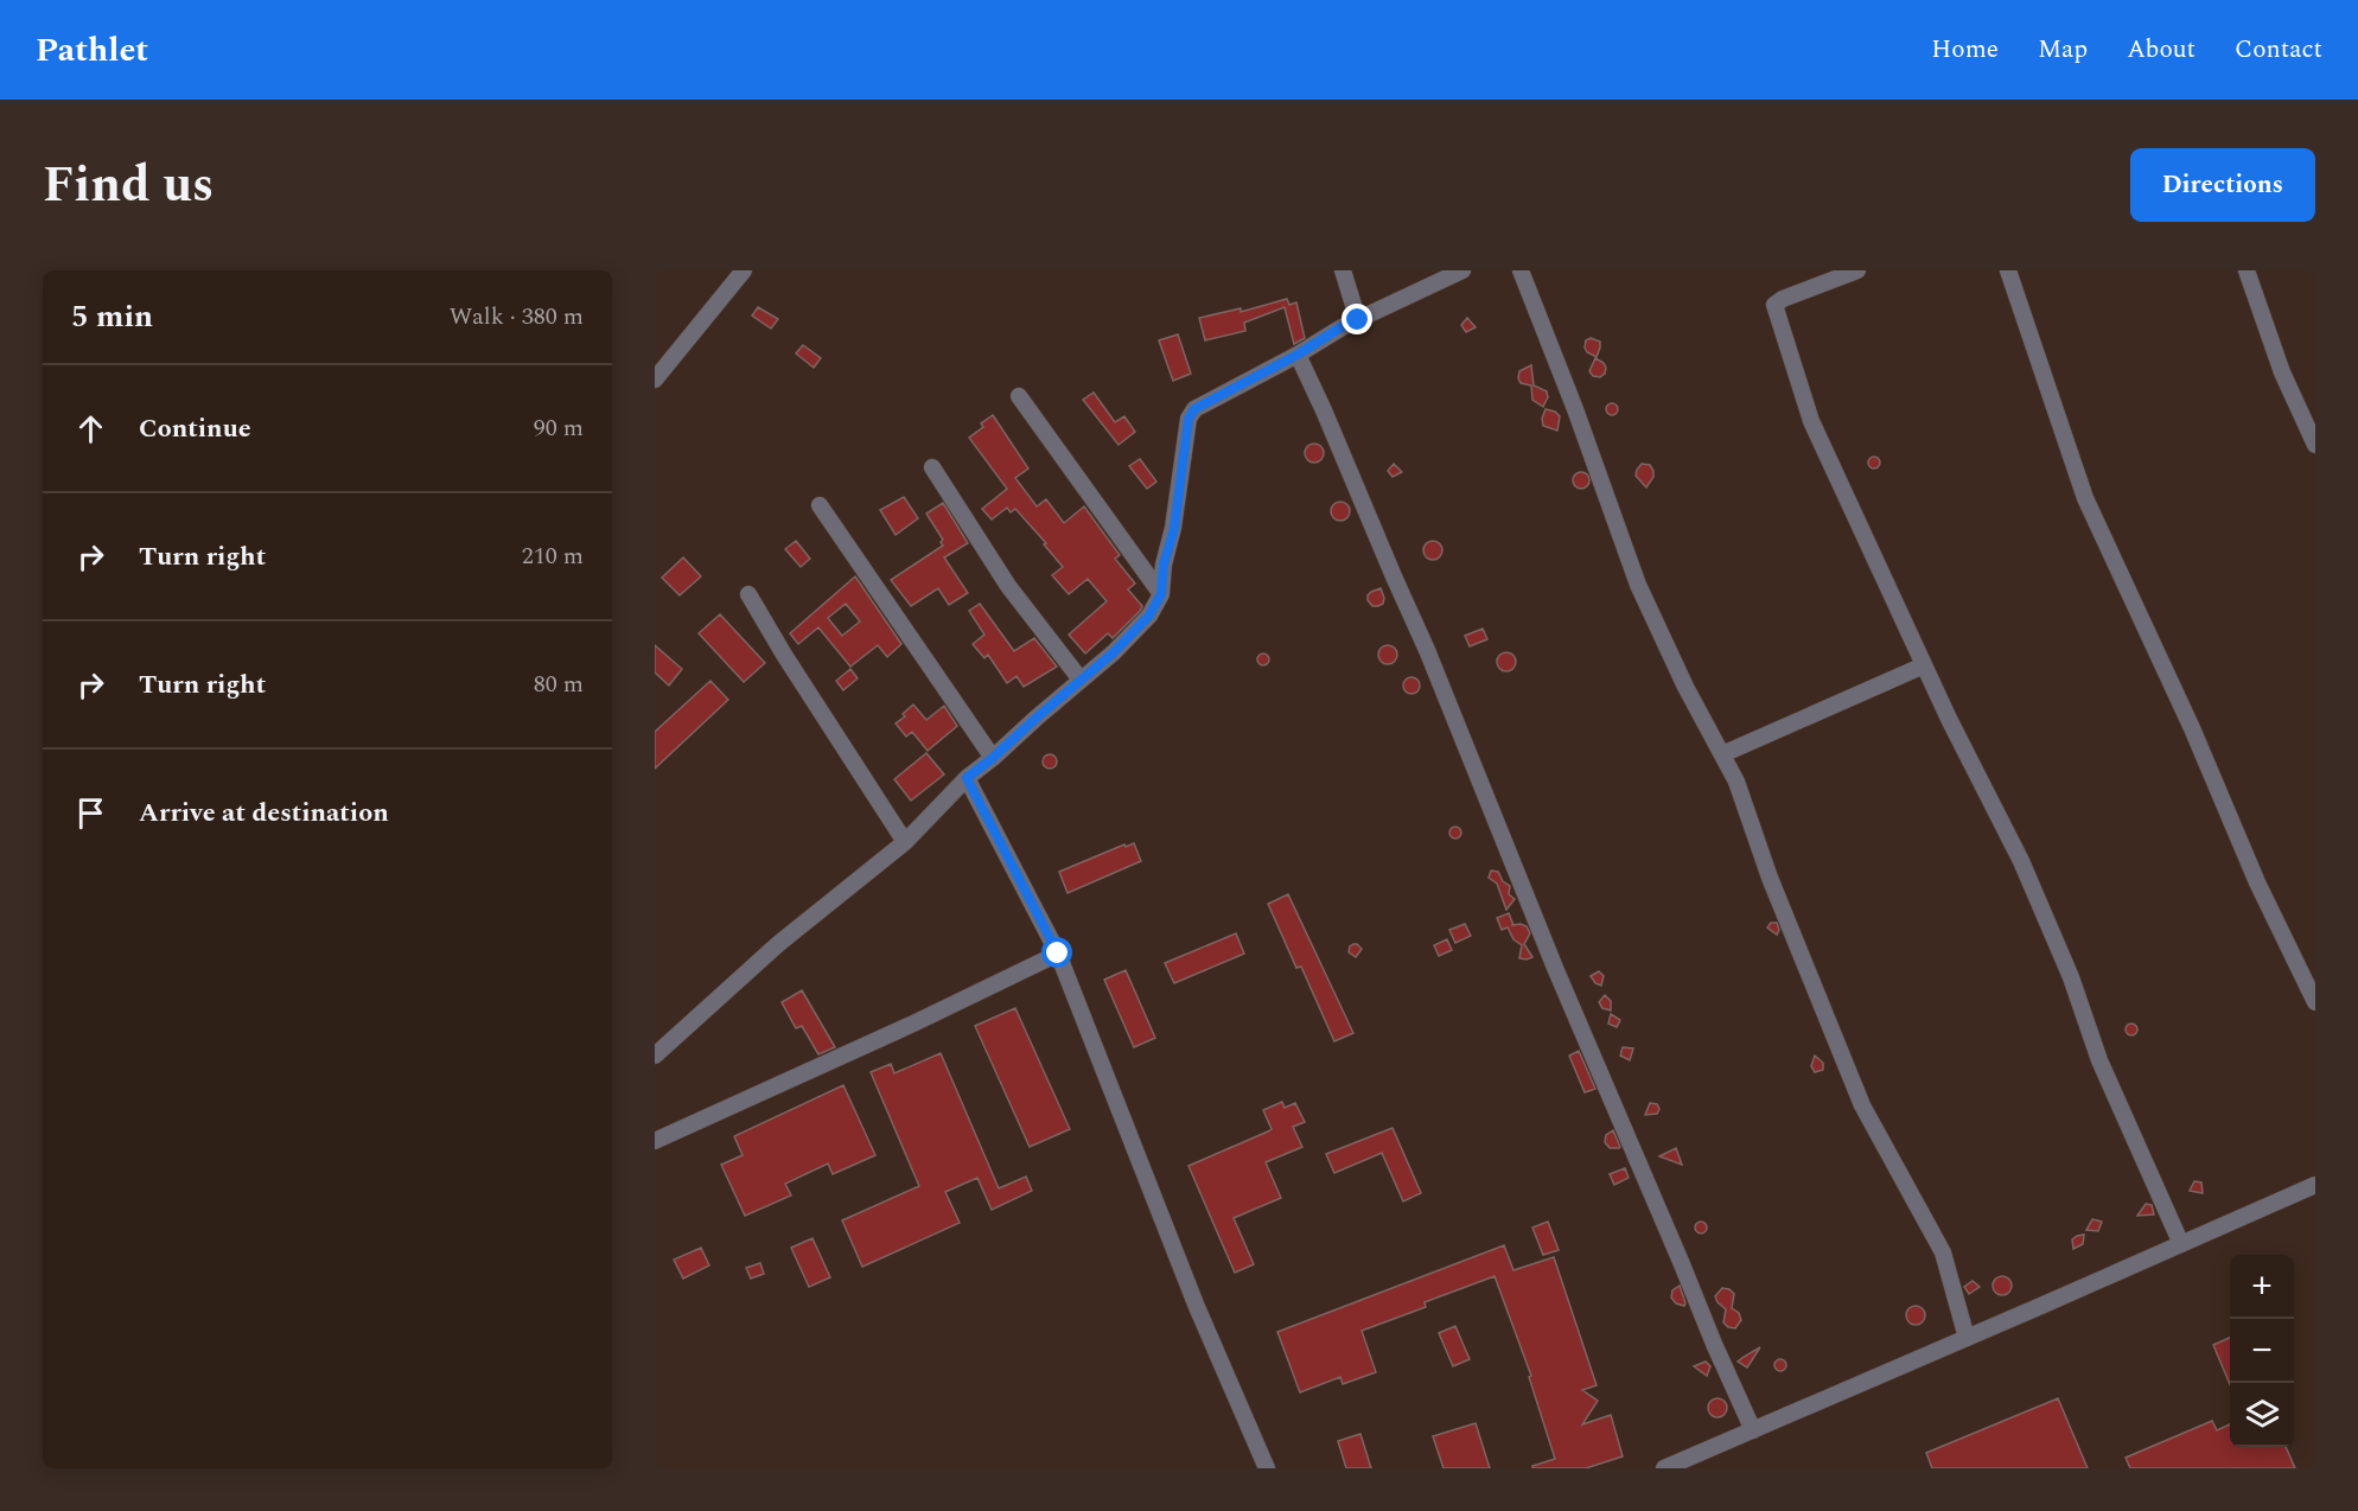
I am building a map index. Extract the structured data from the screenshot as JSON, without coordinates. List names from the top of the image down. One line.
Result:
{"page":{"header":"Pathlet","nav":["Home","Map","About","Contact"],"title":"Find us","buttons":"Directions","heading":["5 min","Walk · 380 m"],"list":[["Continue","90 m"],["Turn right","210 m"],["Turn right","80 m"],"Arrive at destination"],"map_buttons":["+","−"]}}
